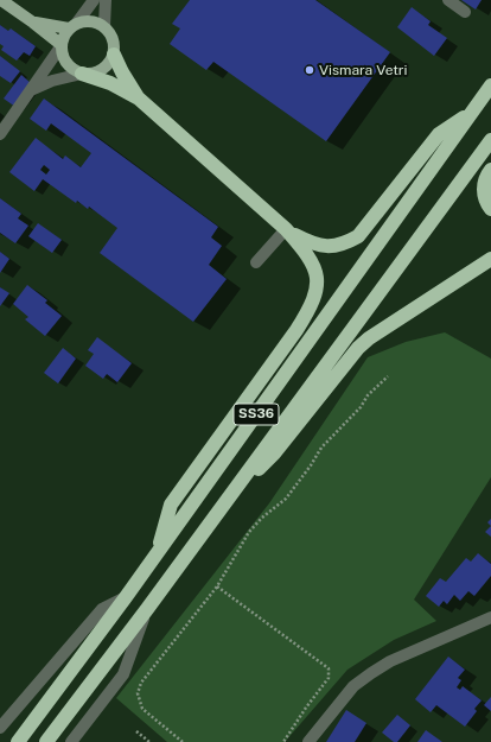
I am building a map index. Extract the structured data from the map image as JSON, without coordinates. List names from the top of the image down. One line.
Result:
{"streets":{"highway":["SS36"]},"places":["Vismara Vetri"]}
